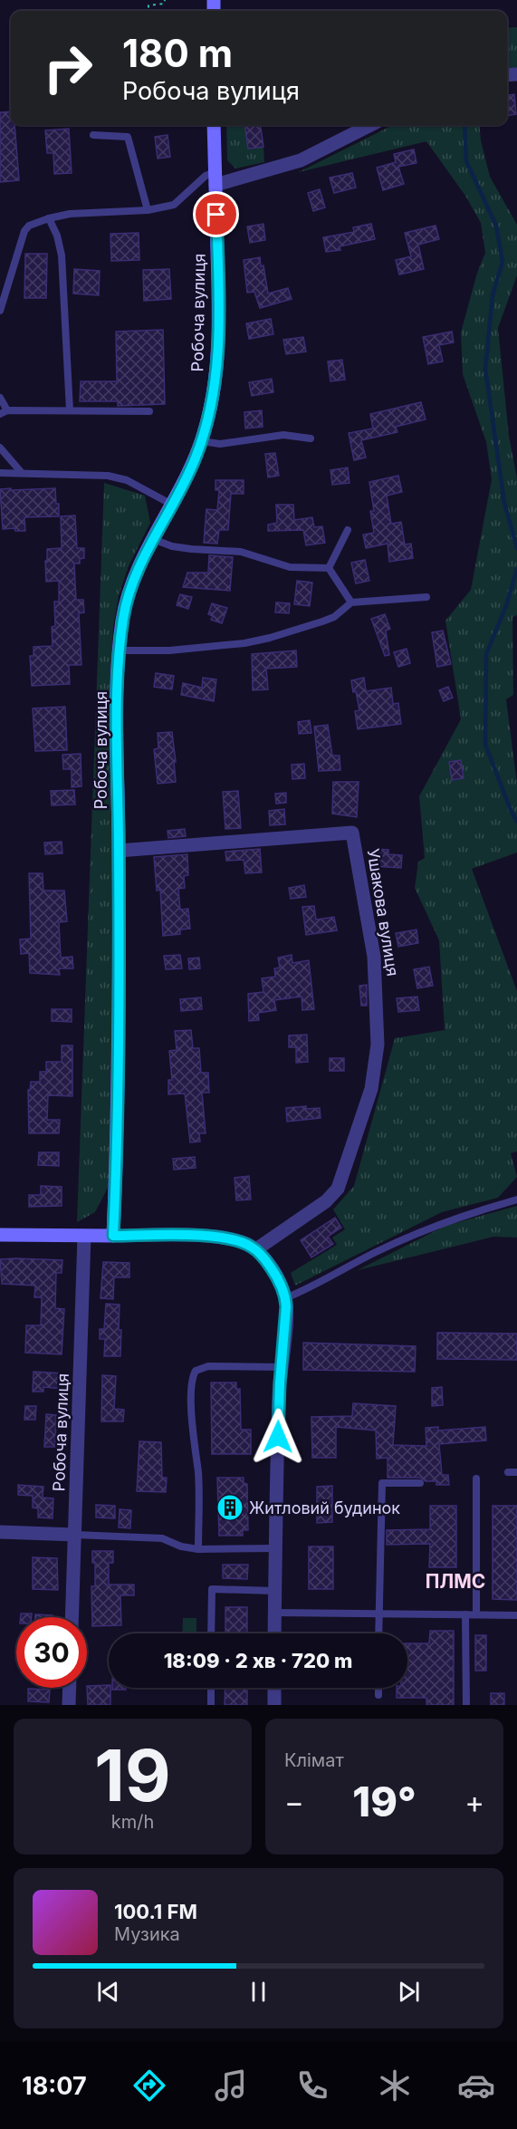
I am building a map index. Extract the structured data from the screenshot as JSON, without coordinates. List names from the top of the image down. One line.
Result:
{"streets":{"street":["Робоча вулиця","Ушакова вулиця"]},"crossings":[["Робоча вулиця","Ушакова вулиця"]],"districts":["ПЛМС"],"places":{"building":["Житловий будинок"]},"page":{"turn":["180 m","Робоча вулиця"],"limit":"30","trip":"18:09 · 2 хв · 720 m","tile":[["19","km/h"],"Клімат"],"heat":["−","19°","+"],"song":["100.1 FM","Музика"],"tabs":"18:07"}}
